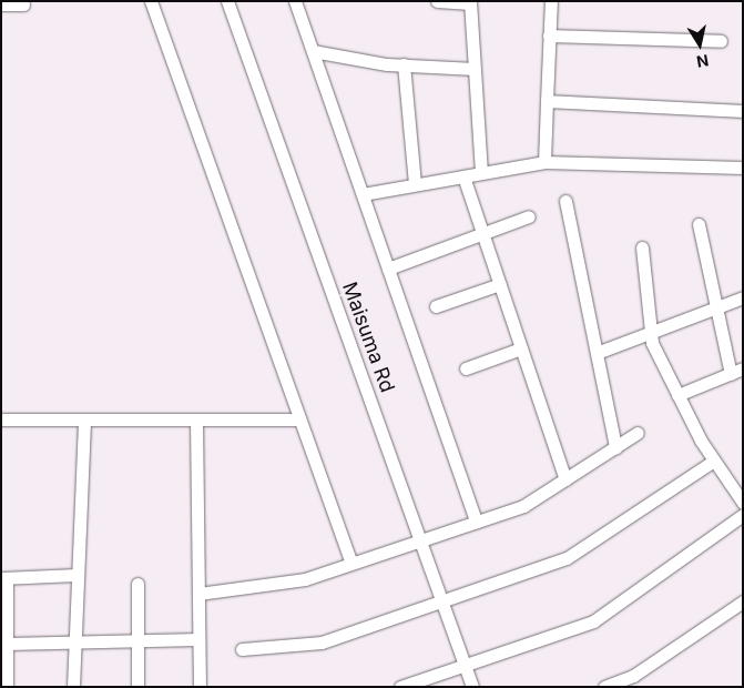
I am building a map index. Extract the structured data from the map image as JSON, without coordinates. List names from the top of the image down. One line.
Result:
{"streets":{"street":["Maisuma Rd"]},"north":"bottom"}
